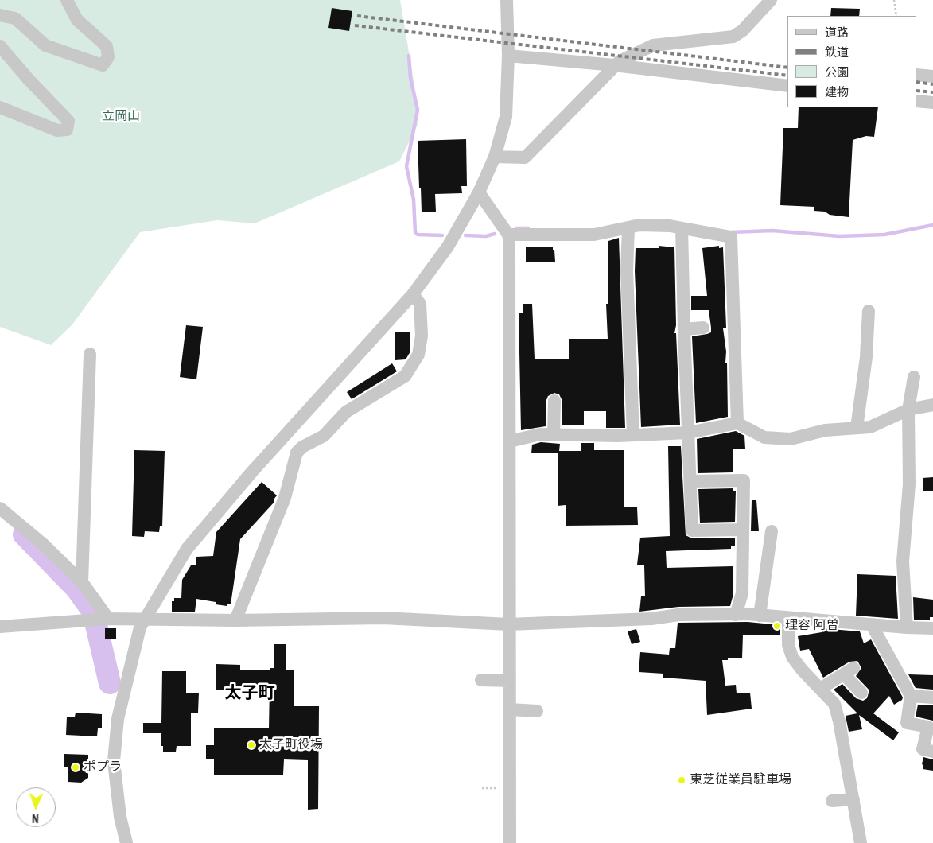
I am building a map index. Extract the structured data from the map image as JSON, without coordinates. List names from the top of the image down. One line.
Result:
{"districts":["太子町"],"parks":["立岡山"],"places":["理容 阿曽","太子町役場","ポプラ","東芝従業員駐車場"],"legend":["道路","鉄道","公園","建物"],"north":"bottom"}
